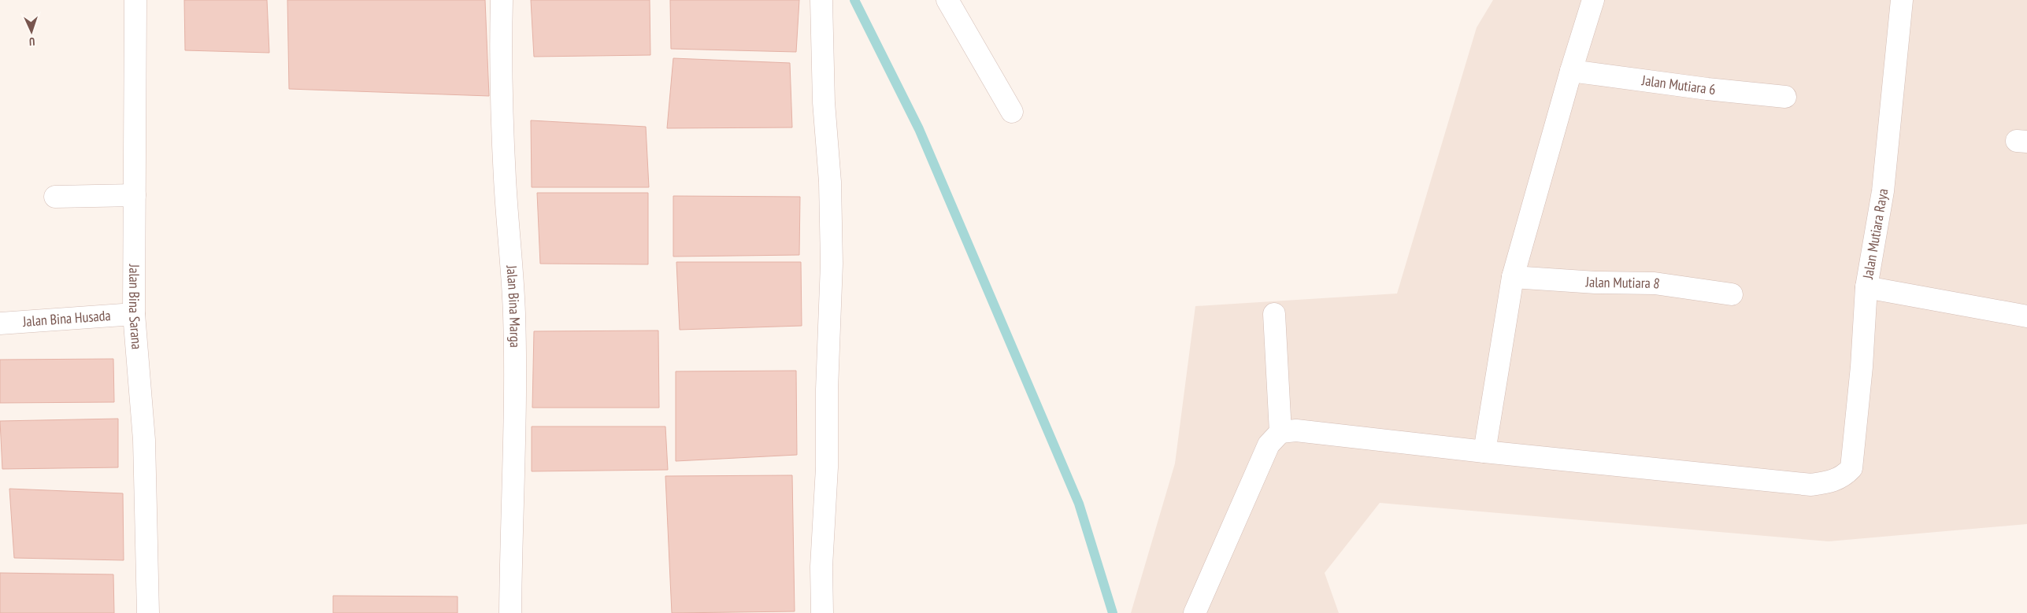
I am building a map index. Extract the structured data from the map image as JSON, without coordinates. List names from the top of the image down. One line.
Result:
{"streets":{"street":["Jalan Mutiara 6","Jalan Mutiara Raya","Jalan Mutiara 8","Jalan Bina Marga","Jalan Bina Sarana","Jalan Bina Husada"]},"crossings":[["Jalan Bina Sarana","Jalan Bina Husada"]],"north":"bottom"}
